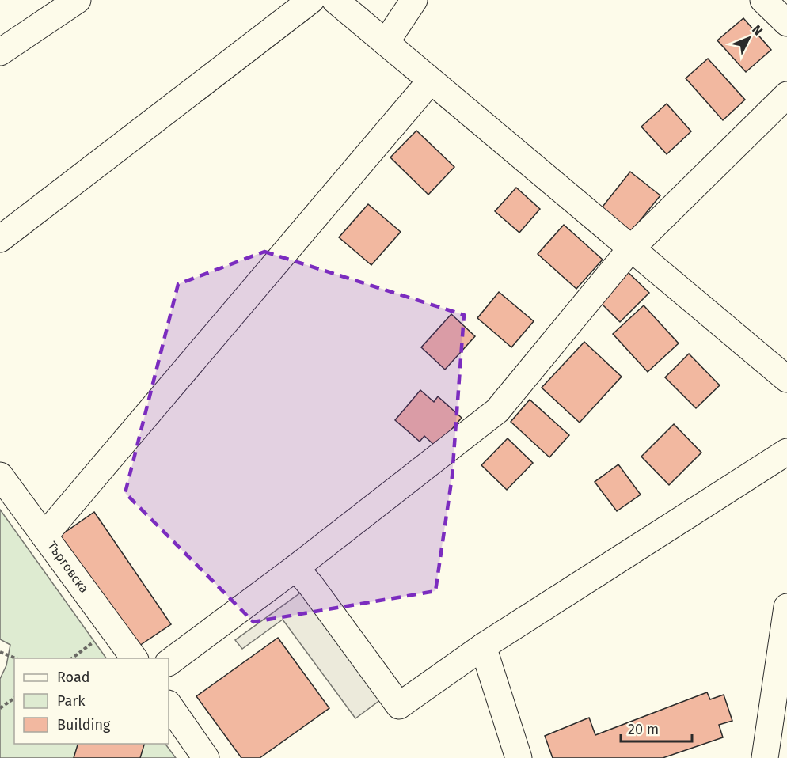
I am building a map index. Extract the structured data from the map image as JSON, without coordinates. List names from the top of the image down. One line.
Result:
{"streets":{"street":["Търговска"]},"legend":["Road","Park","Building"],"scale_bar":"20 m","north":"top right"}
